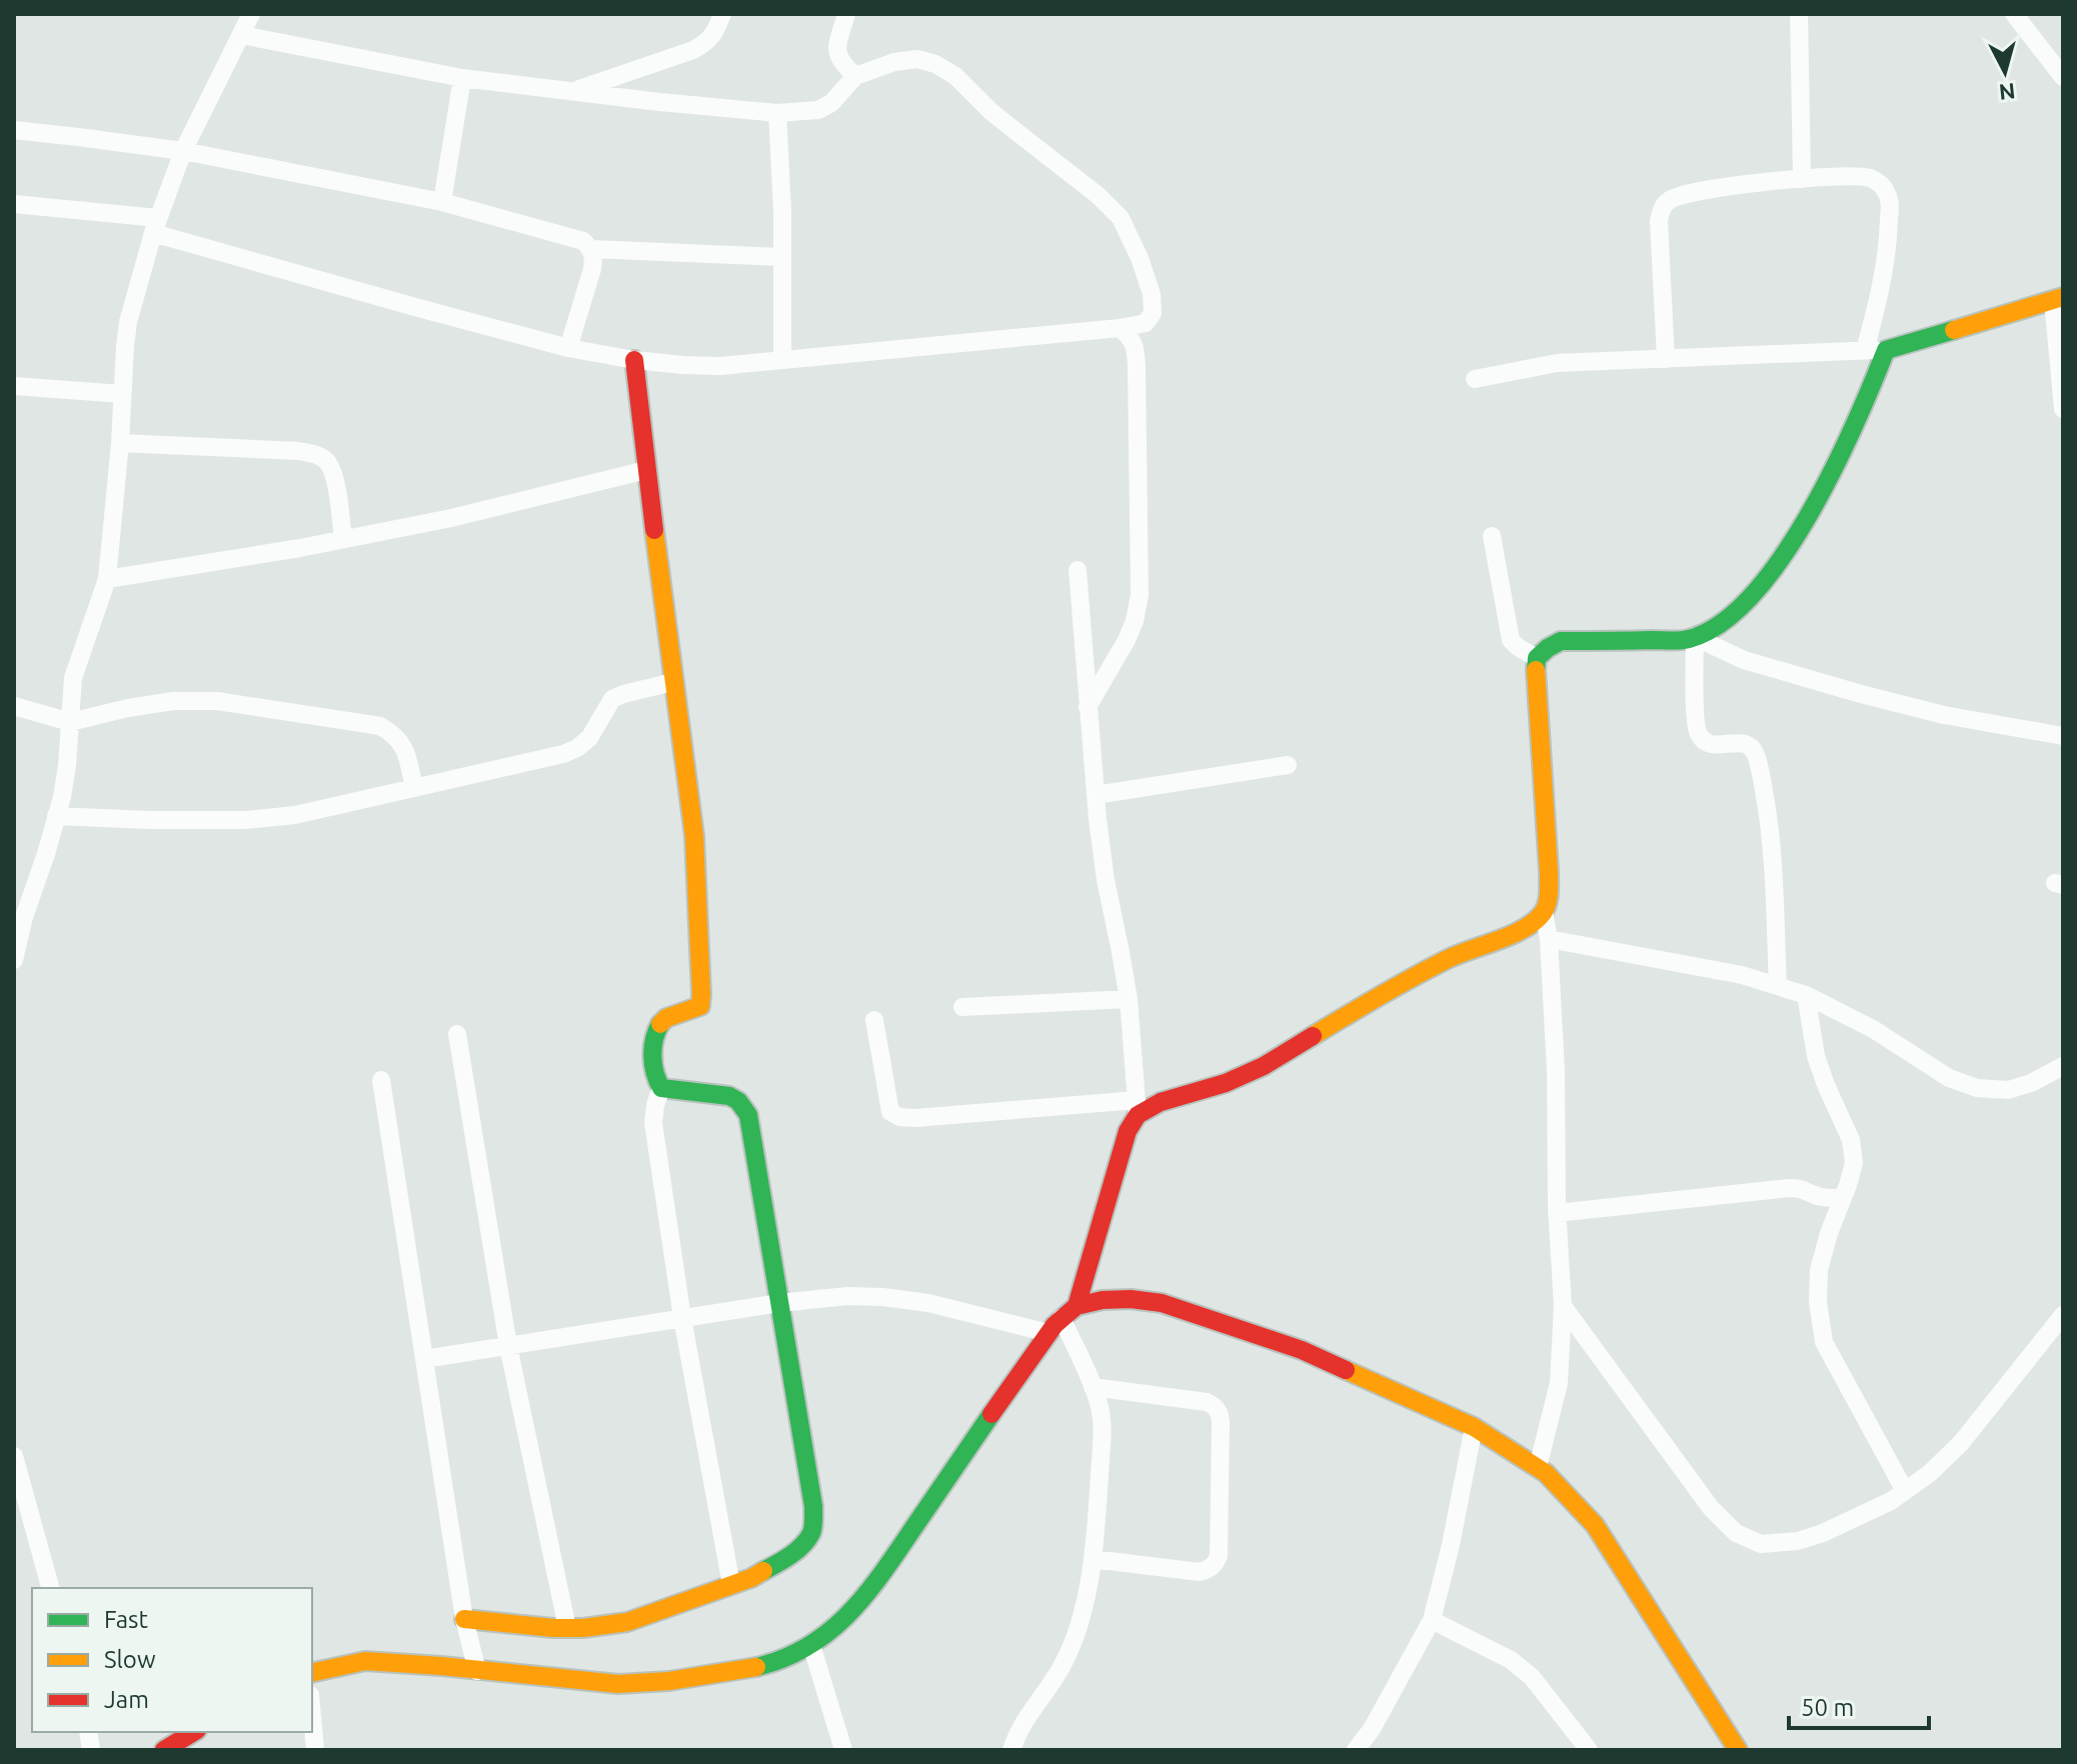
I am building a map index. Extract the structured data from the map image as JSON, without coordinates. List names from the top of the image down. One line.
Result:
{"legend":["Fast","Slow","Jam"],"scale_bar":"50 m","north":"bottom"}
